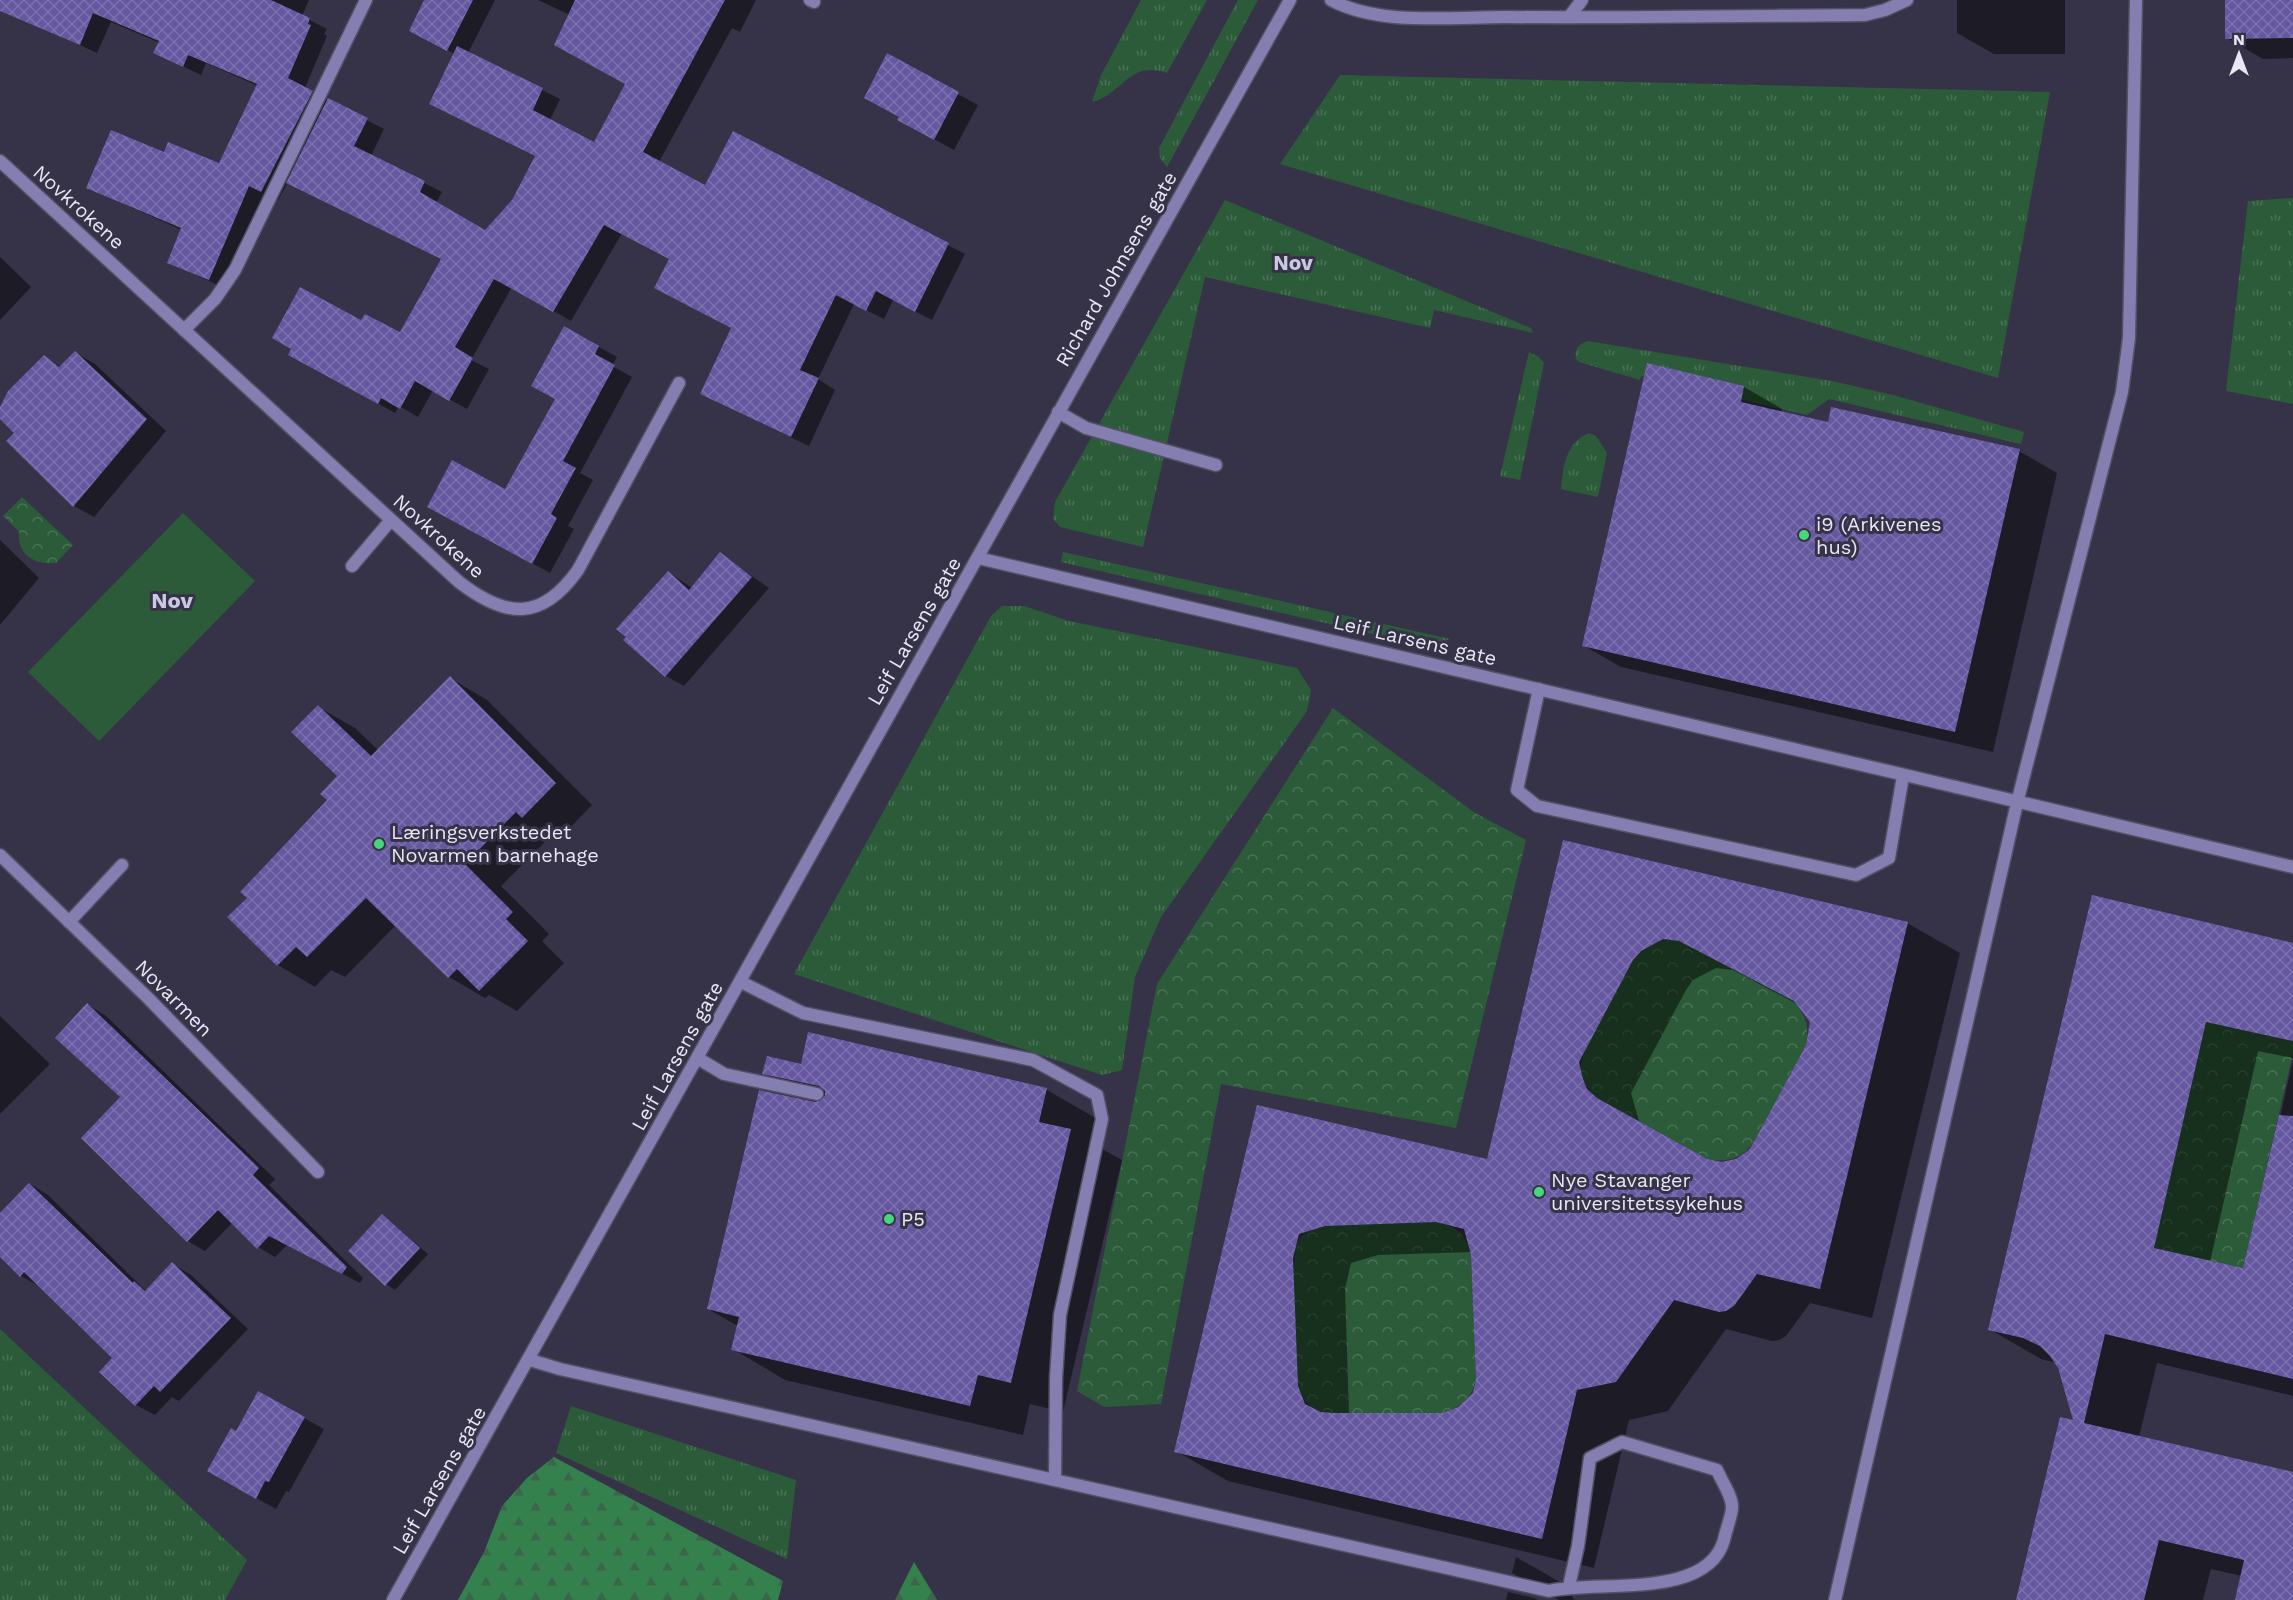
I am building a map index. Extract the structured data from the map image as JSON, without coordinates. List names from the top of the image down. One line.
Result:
{"streets":{"street":["Novkrokene","Richard Johnsens gate","Leif Larsens gate","Novarmen"]},"crossings":[["Richard Johnsens gate","Leif Larsens gate"]],"districts":["Nov","Nov"],"places":["i9 (Arkivenes hus)","Læringsverkstedet Novarmen barnehage","Nye Stavanger universitetssykehus","P5"],"north":"top"}
